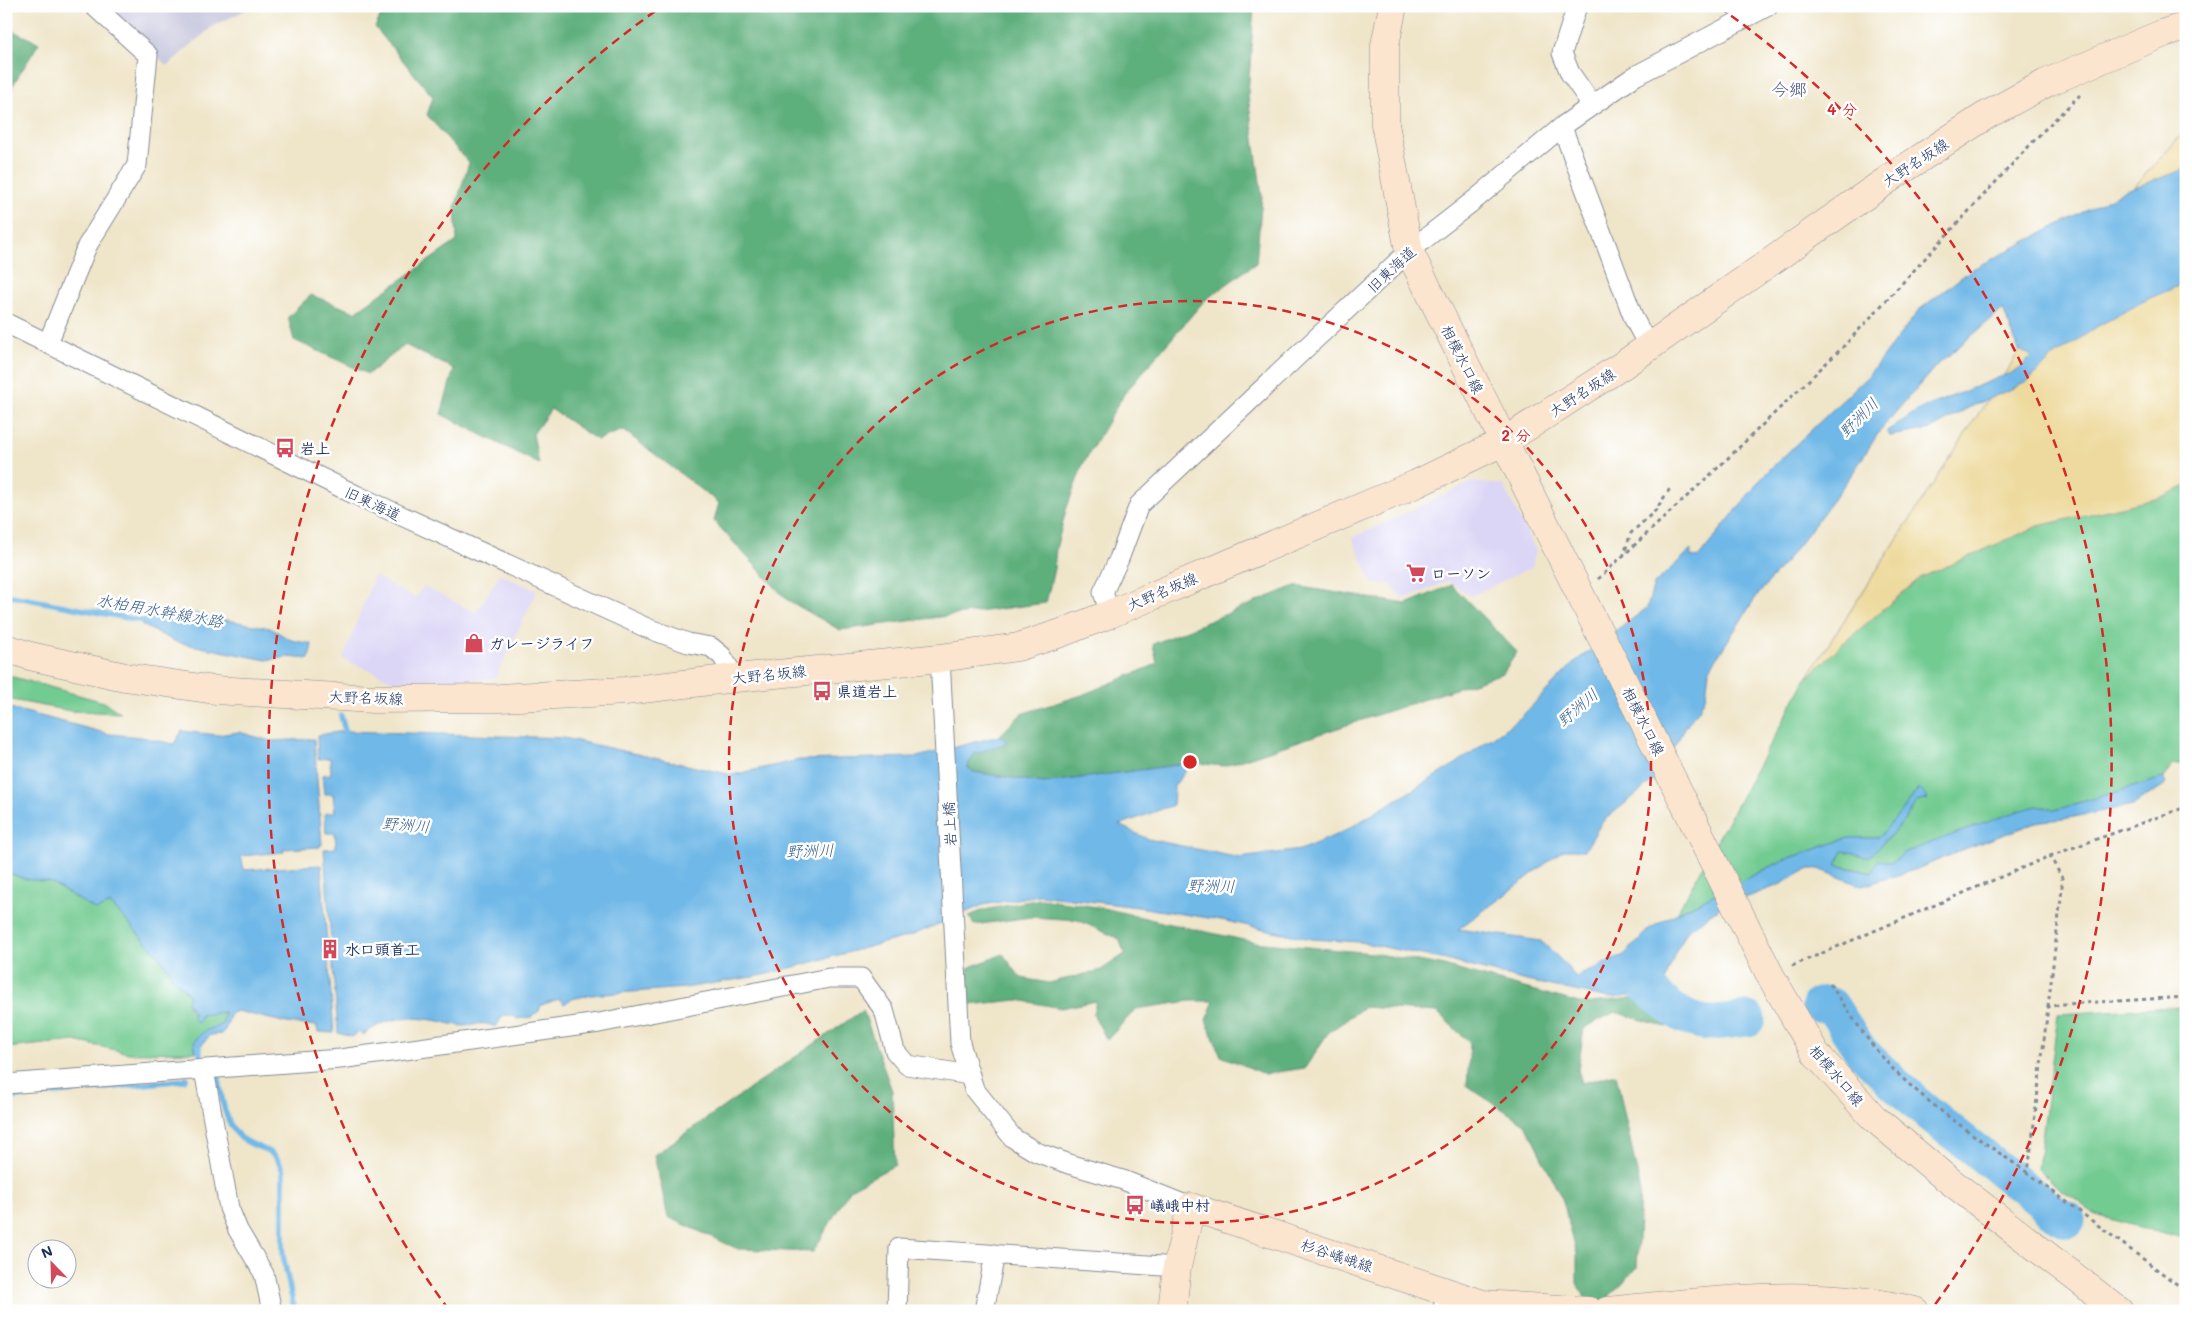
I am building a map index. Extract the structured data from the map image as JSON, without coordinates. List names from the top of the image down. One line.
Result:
{"streets":{"main road":["大野名坂線","相模水口線","杉谷嶬峨線"],"street":["旧東海道","岩上橋"]},"crossings":[["大野名坂線","旧東海道"],["大野名坂線","相模水口線"],["大野名坂線","岩上橋"],["旧東海道","相模水口線"],["岩上橋","杉谷嶬峨線"]],"districts":["今郷"],"water":["野洲川","水柏用水幹線水路"],"places":{"bus stop":["岩上","県道岩上","嶬峨中村"],"supermarket":["ローソン"],"shop":["ガレージライフ"],"building":["水口頭首工"]},"north":"top left","rings":["4 分","2 分"]}
